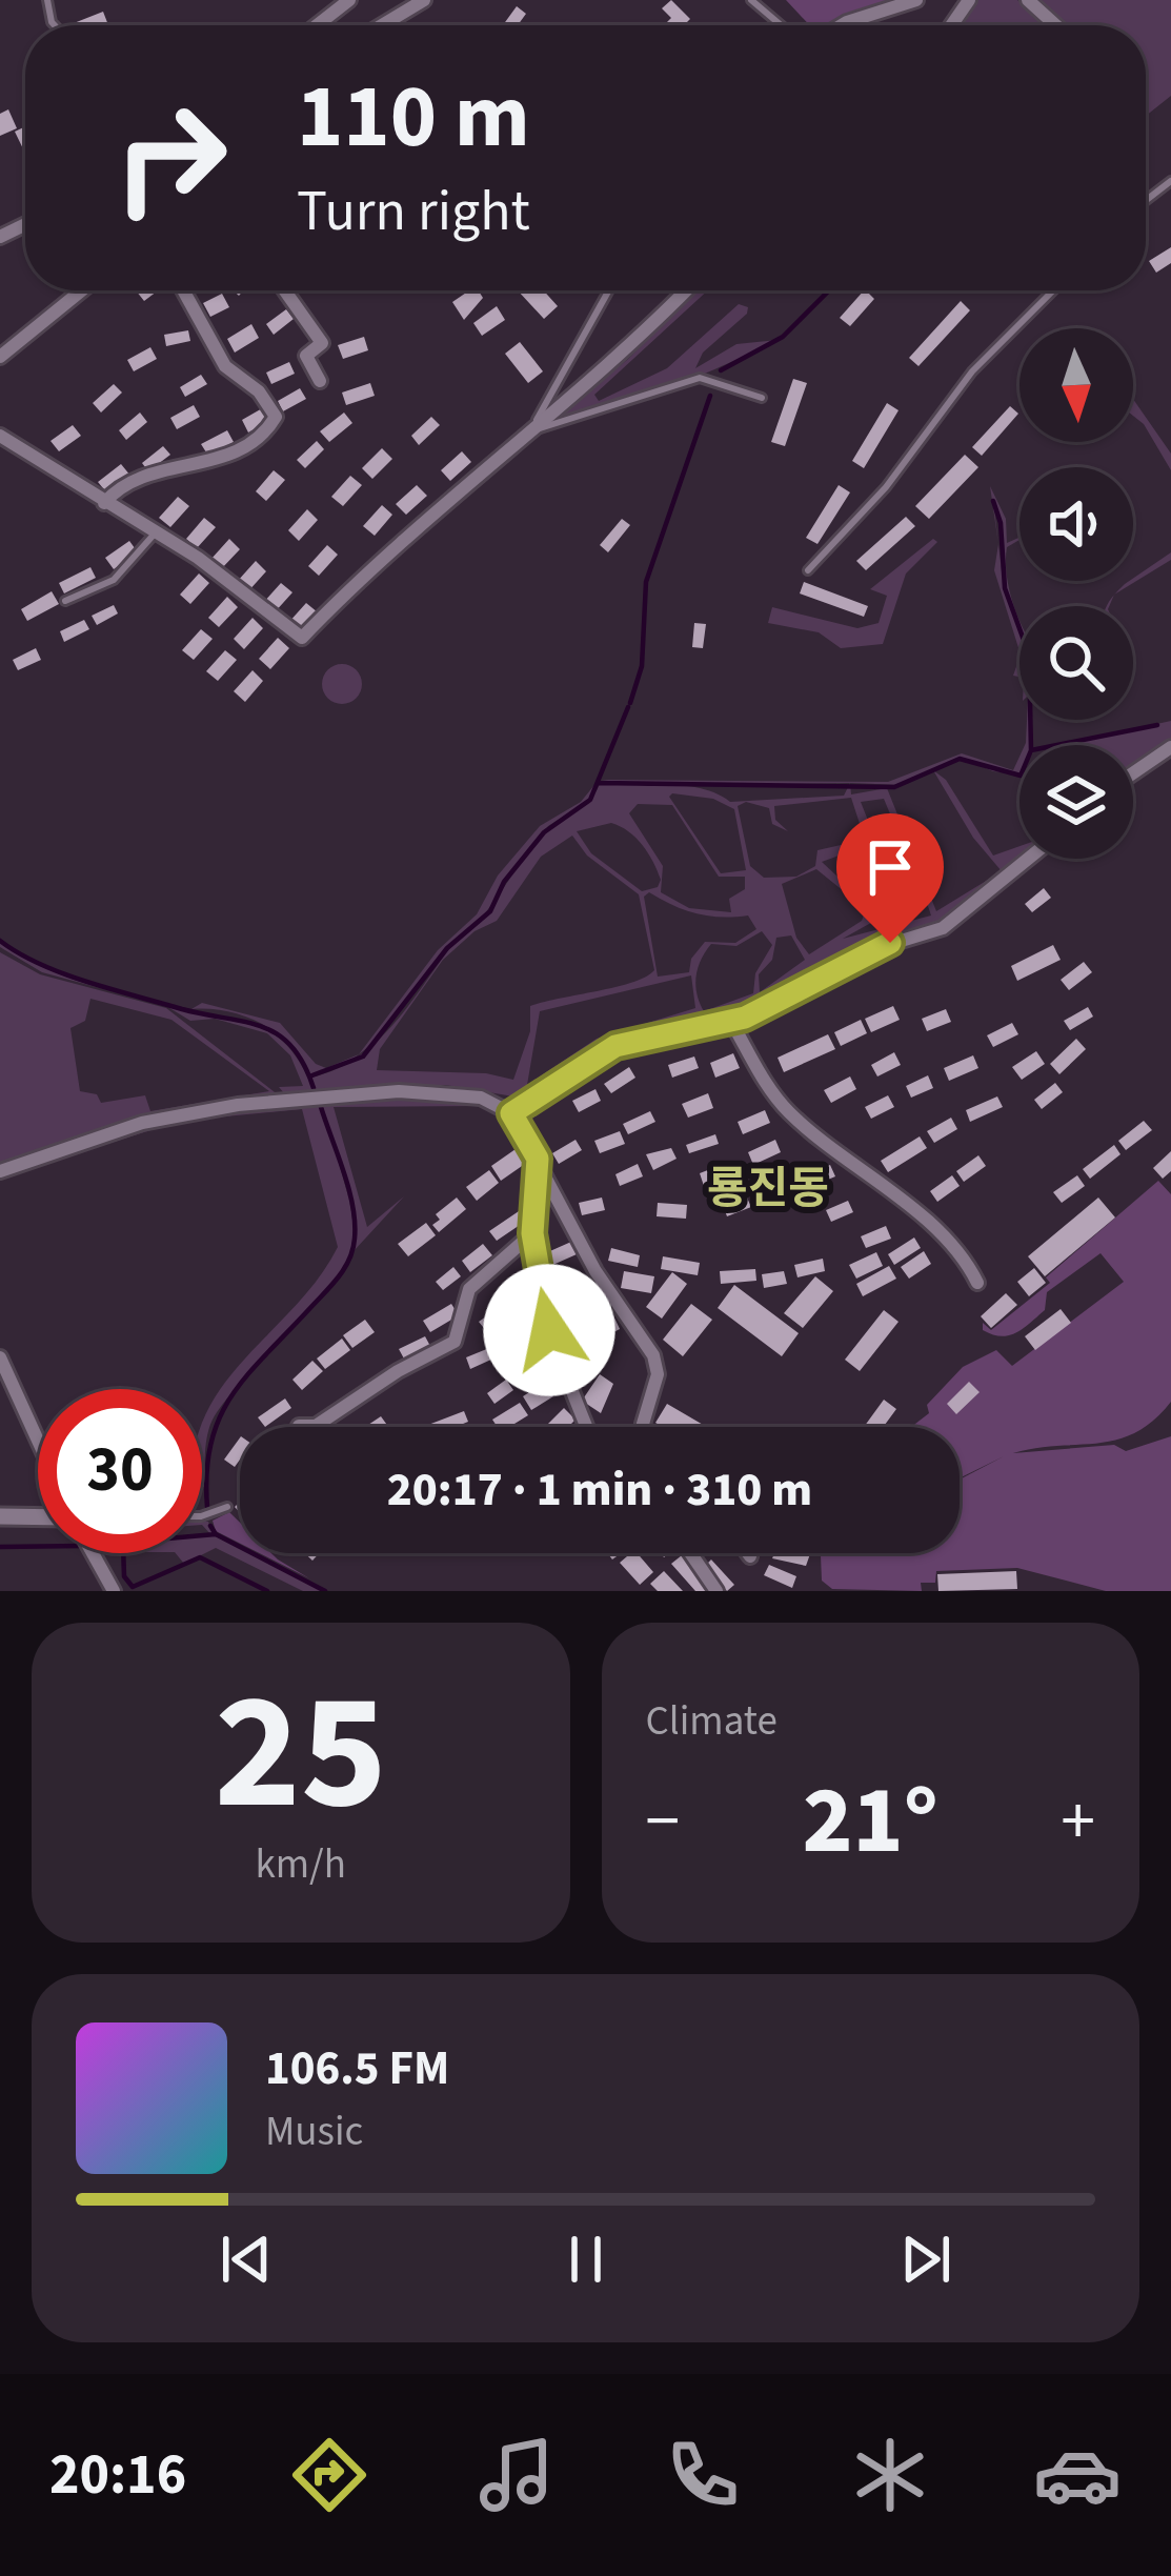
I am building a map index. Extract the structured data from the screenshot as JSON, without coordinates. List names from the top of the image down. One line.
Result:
{"districts":["룡진동"],"north":"bottom","page":{"turn":["110 m","Turn right"],"limit":"30","trip":"20:17 · 1 min · 310 m","tile":[["25","km/h"],"Climate"],"heat":["−","21°","+"],"song":["106.5 FM","Music"],"tabs":"20:16"}}
